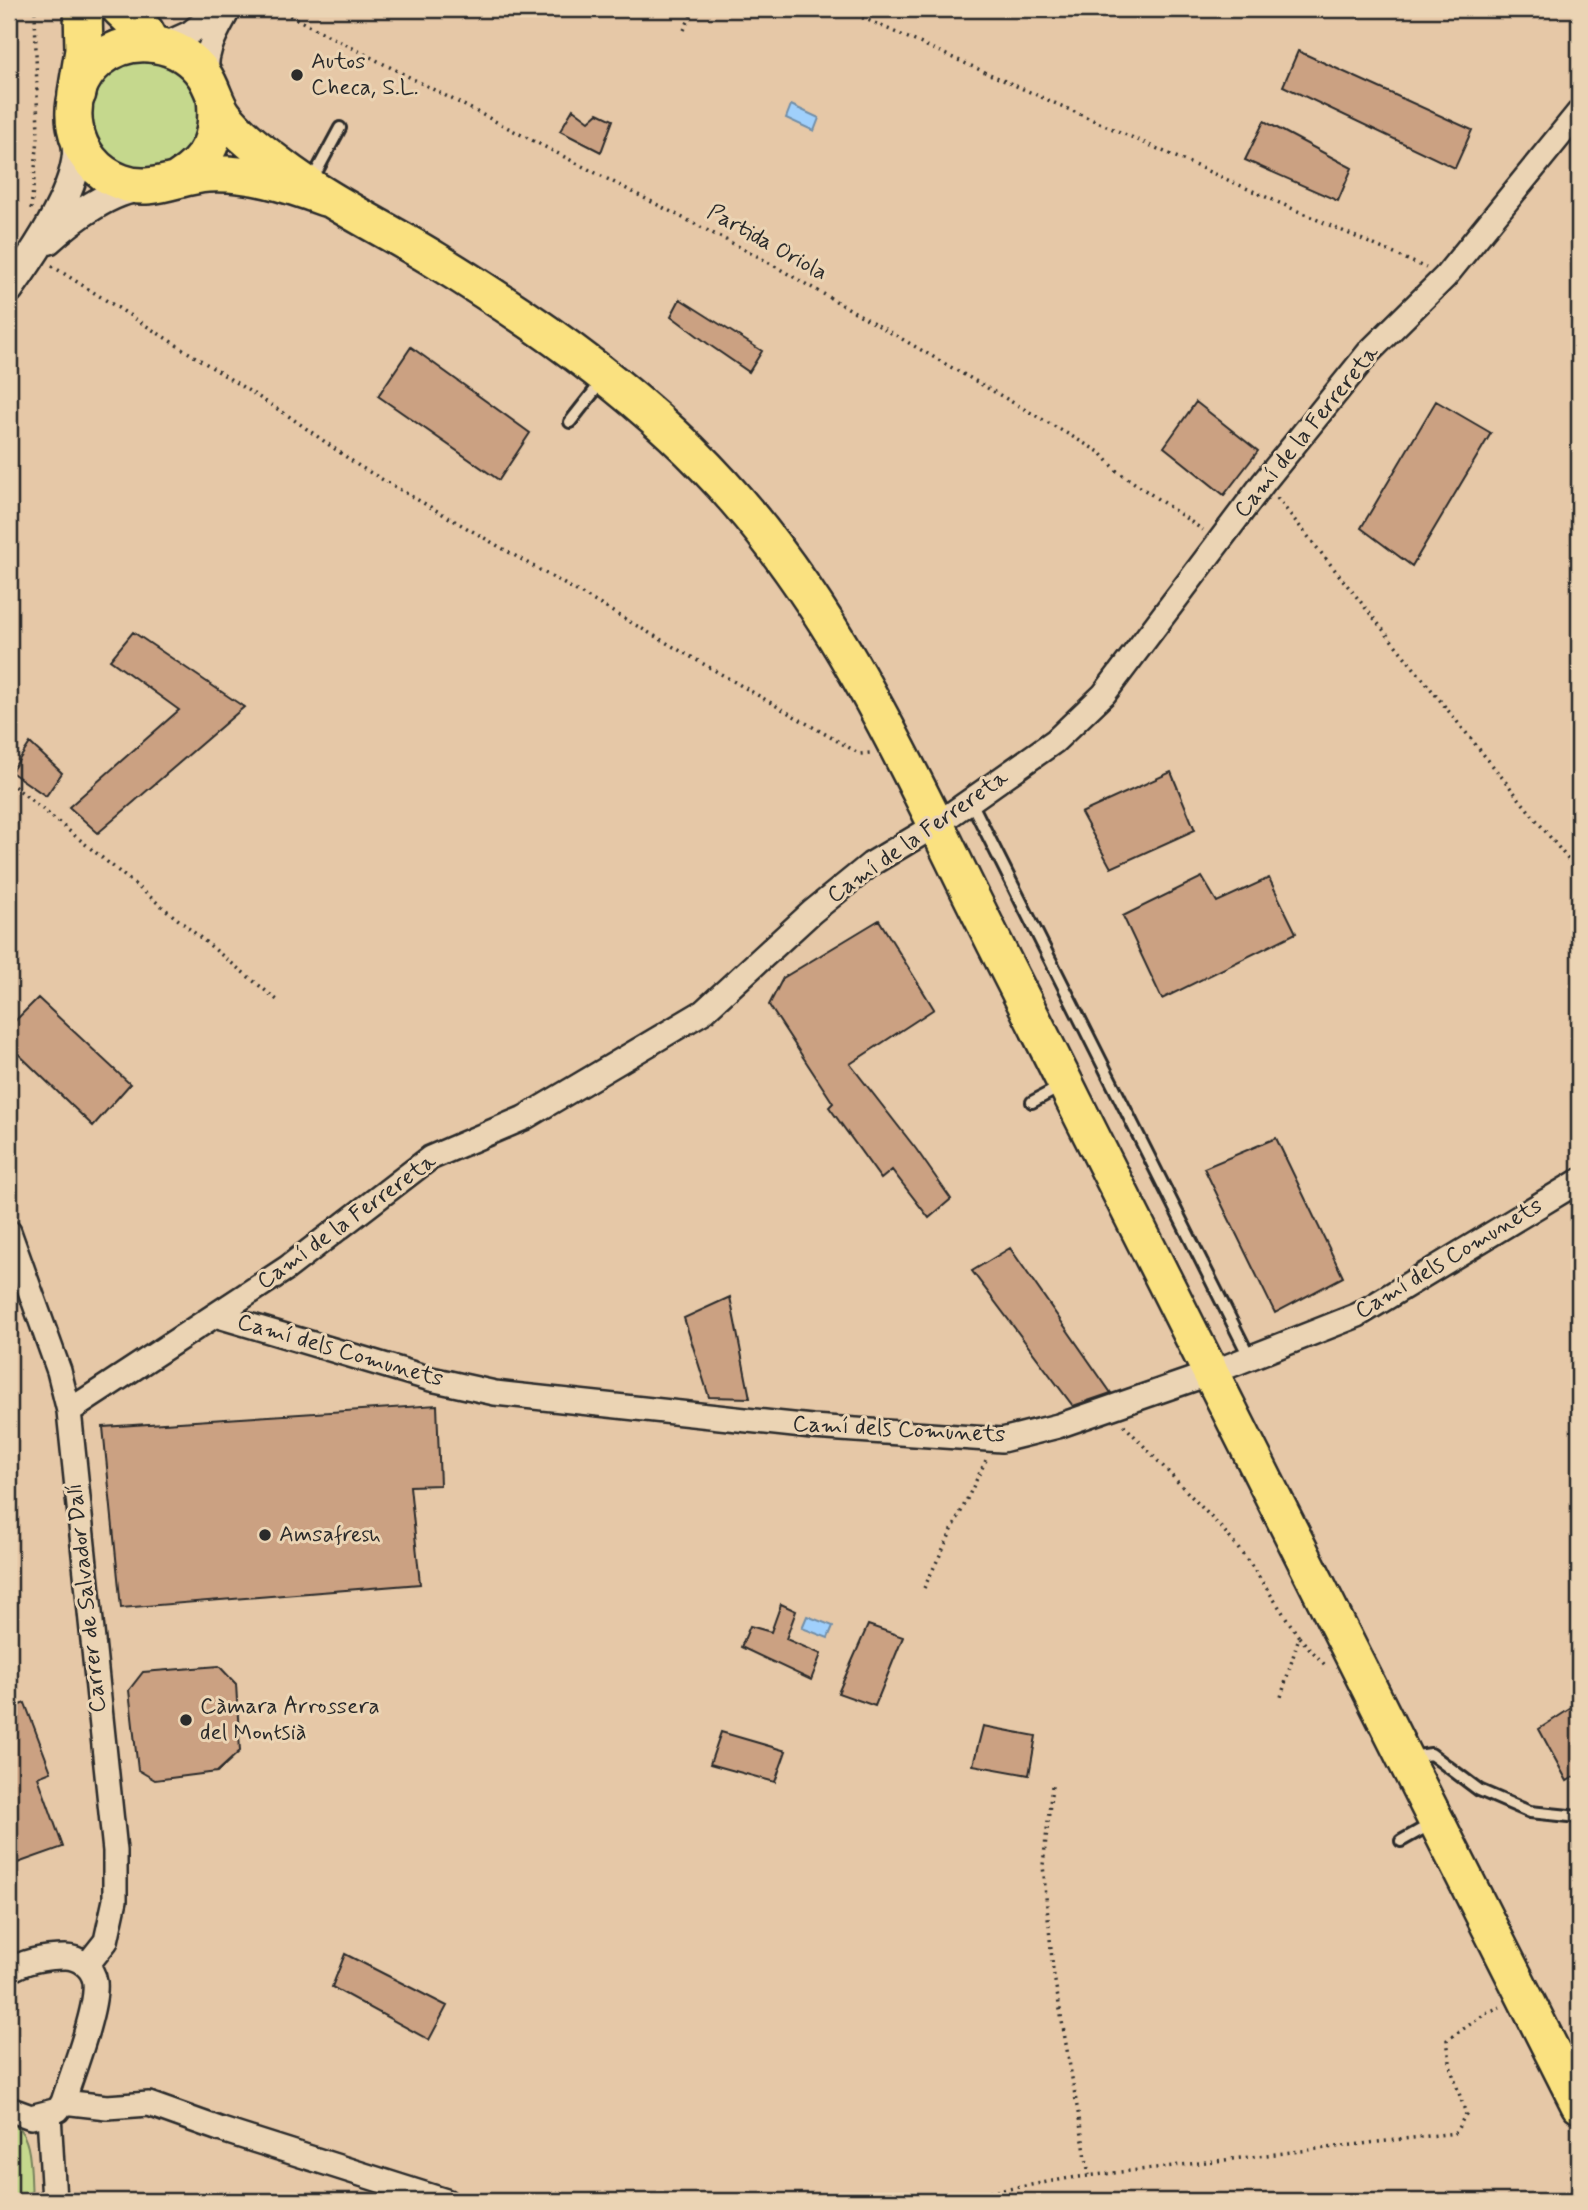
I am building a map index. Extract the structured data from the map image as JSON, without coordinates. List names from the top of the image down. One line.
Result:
{"streets":{"street":["Camí de la Ferrereta","Camí dels Comunets","Carrer de Salvador Dalí"],"path":["Partida Oriola"]},"crossings":[["Partida Oriola","Camí de la Ferrereta"],["Camí de la Ferrereta","Camí dels Comunets"],["Camí de la Ferrereta","Carrer de Salvador Dalí"]],"places":["Autos Checa, S.L.","Amsafresh","Càmara Arrossera del Montsià"]}
